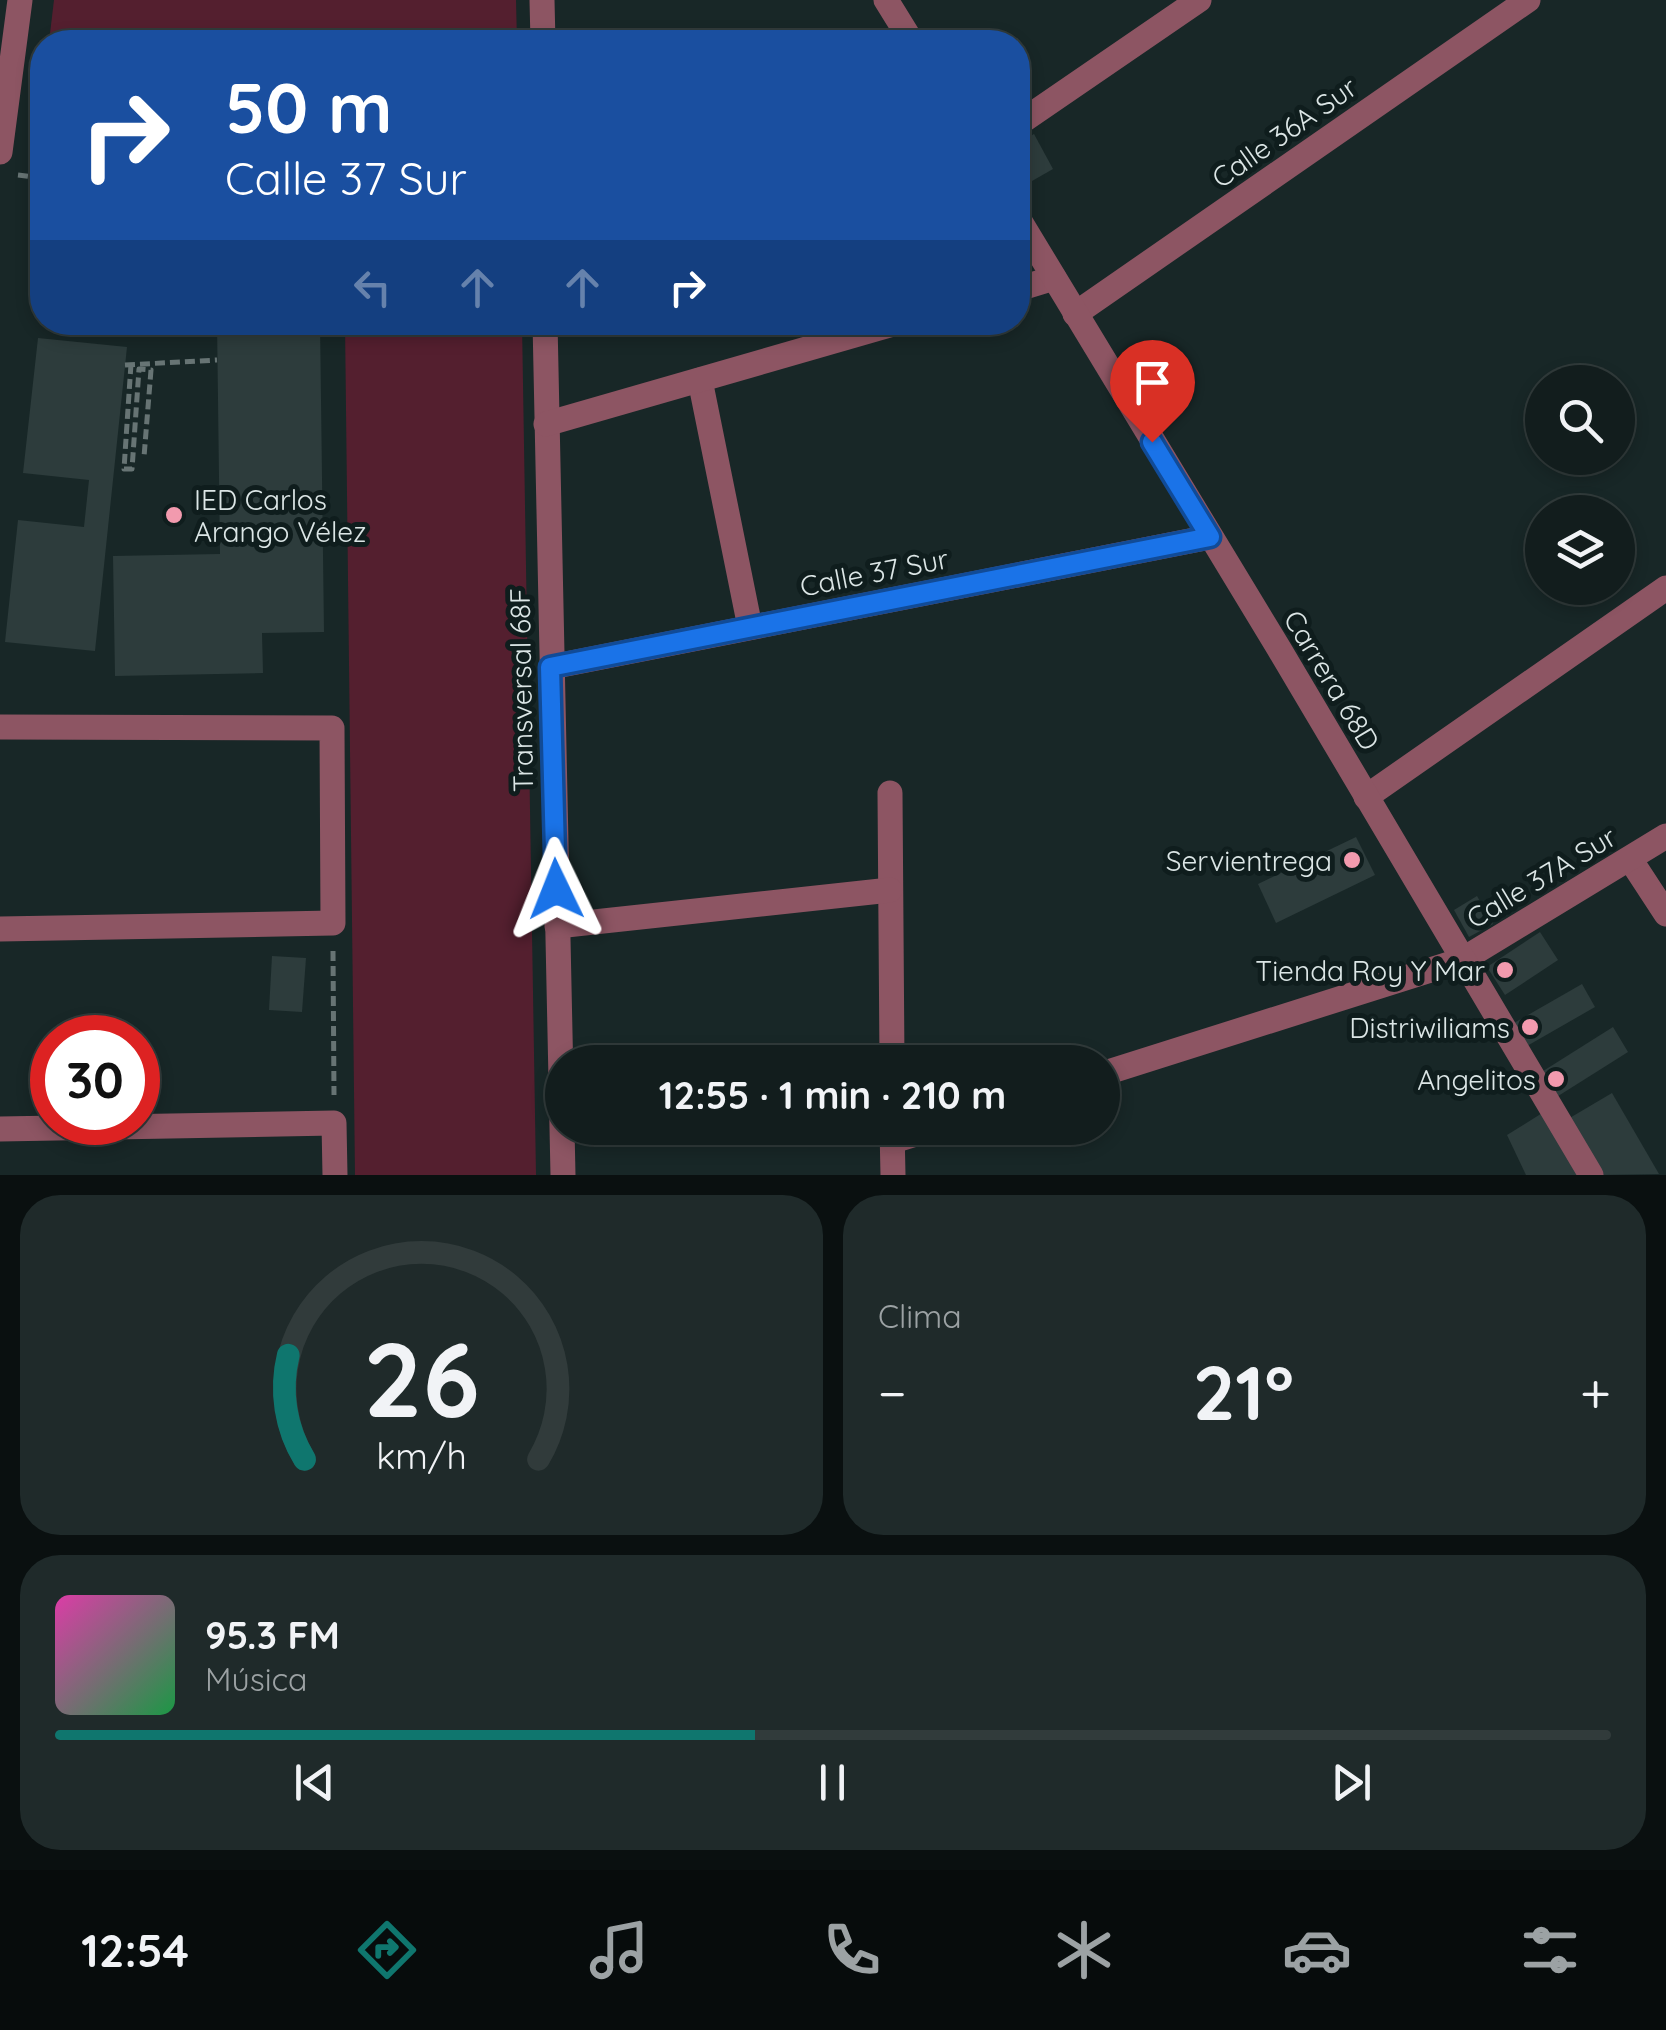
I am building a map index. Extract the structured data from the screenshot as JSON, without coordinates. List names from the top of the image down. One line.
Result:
{"streets":{"street":["Calle 36A Sur","Calle 37 Sur","Carrera 68D","Transversal 68F","Calle 37A Sur"]},"crossings":[["Calle 36A Sur","Carrera 68D"],["Calle 37 Sur","Carrera 68D"],["Calle 37 Sur","Transversal 68F"],["Carrera 68D","Calle 37A Sur"]],"places":["IED Carlos Arango Vélez","Servientrega","Tienda Roy Y Mar","Distriwiliams","Angelitos"],"page":{"turn":["50 m","Calle 37 Sur"],"limit":"30","trip":"12:55 · 1 min · 210 m","tile":"Clima","heat":["−","21°","+"],"song":["95.3 FM","Música"],"tabs":"12:54","gauge":["26","km/h"]}}
